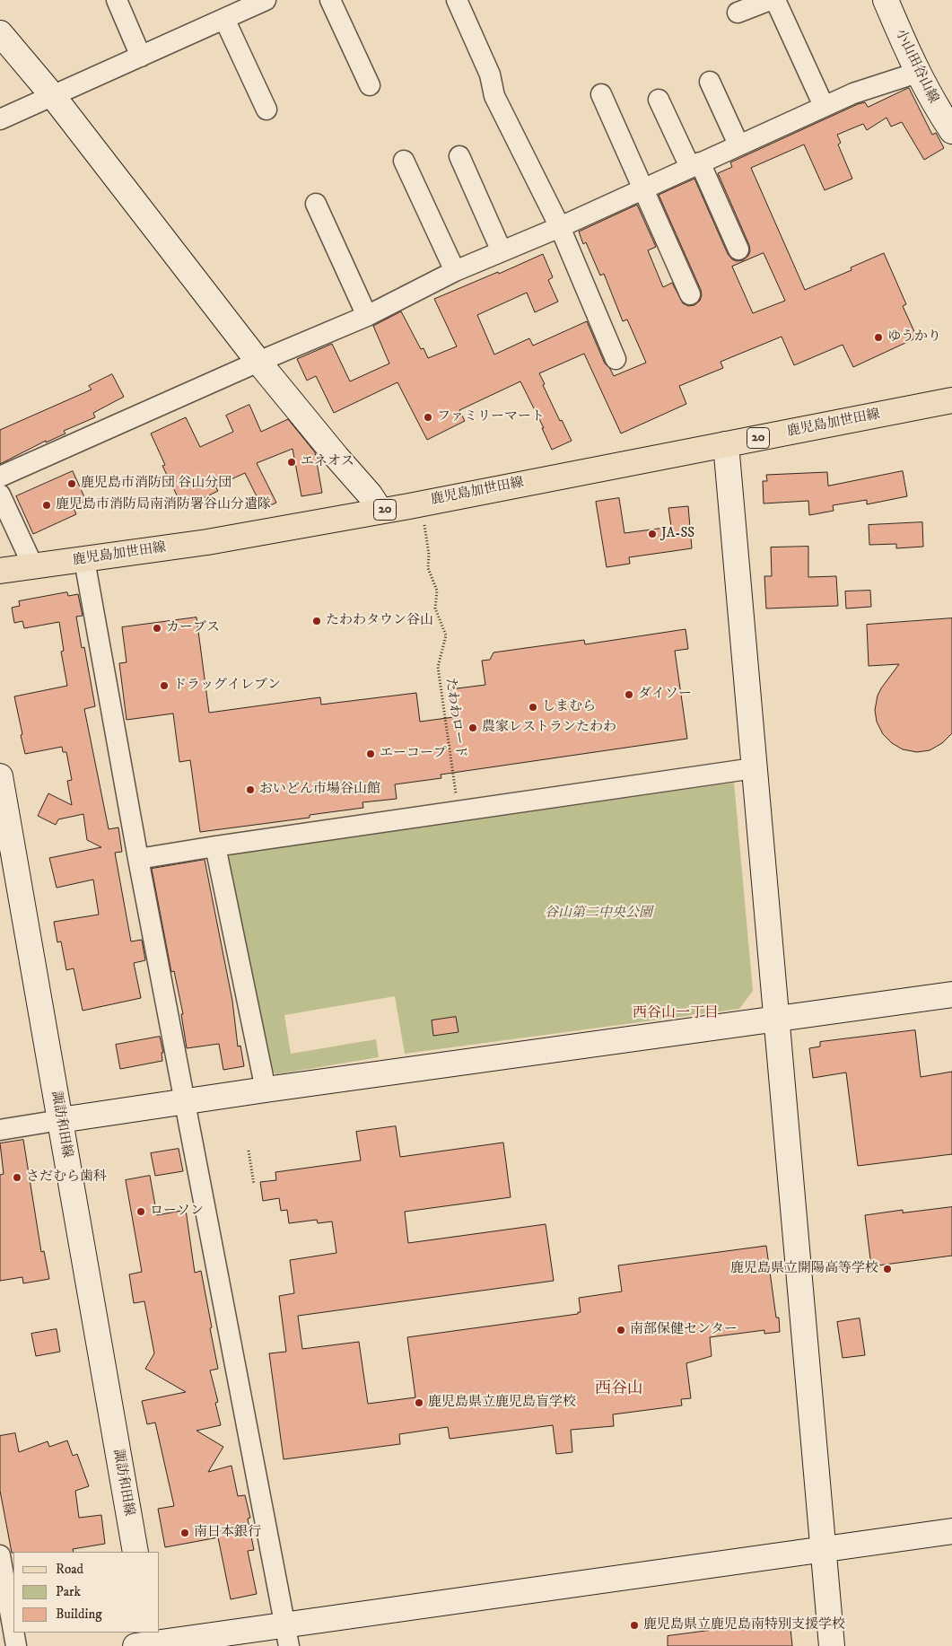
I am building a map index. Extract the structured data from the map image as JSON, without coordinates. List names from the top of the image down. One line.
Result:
{"streets":{"main road":["鹿児島加世田線","20"],"street":["小山田谷山線","諏訪和田線"],"path":["たわわロード"]},"districts":["西谷山一丁目","西谷山"],"parks":["谷山第二中央公園"],"places":["ゆうかり","ファミリーマート","エネオス","鹿児島市消防団 谷山分団","鹿児島市消防局南消防署谷山分遣隊","JA-SS","たわわタウン谷山","カーブス","ドラッグイレブン","ダイソー","しまむら","農家レストランたわわ","エーコープ","おいどん市場谷山館","さだむら歯科","ローソン","鹿児島県立開陽高等学校","南部保健センター","鹿児島県立鹿児島盲学校","南日本銀行","鹿児島県立鹿児島南特別支援学校"],"legend":["Road","Park","Building"]}
